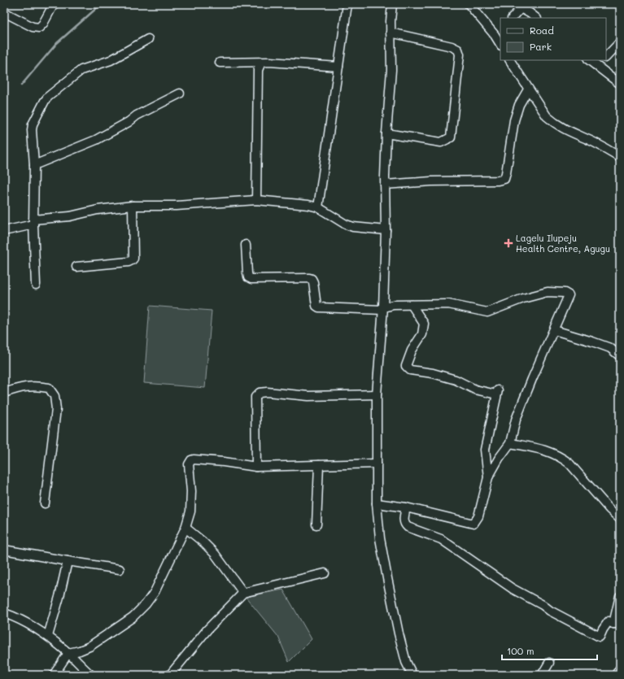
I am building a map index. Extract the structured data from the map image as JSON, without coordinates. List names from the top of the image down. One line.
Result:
{"places":{"health":["Lagelu Ilupeju Health Centre, Agugu"]},"legend":["Road","Park"],"scale_bar":"100 m"}
